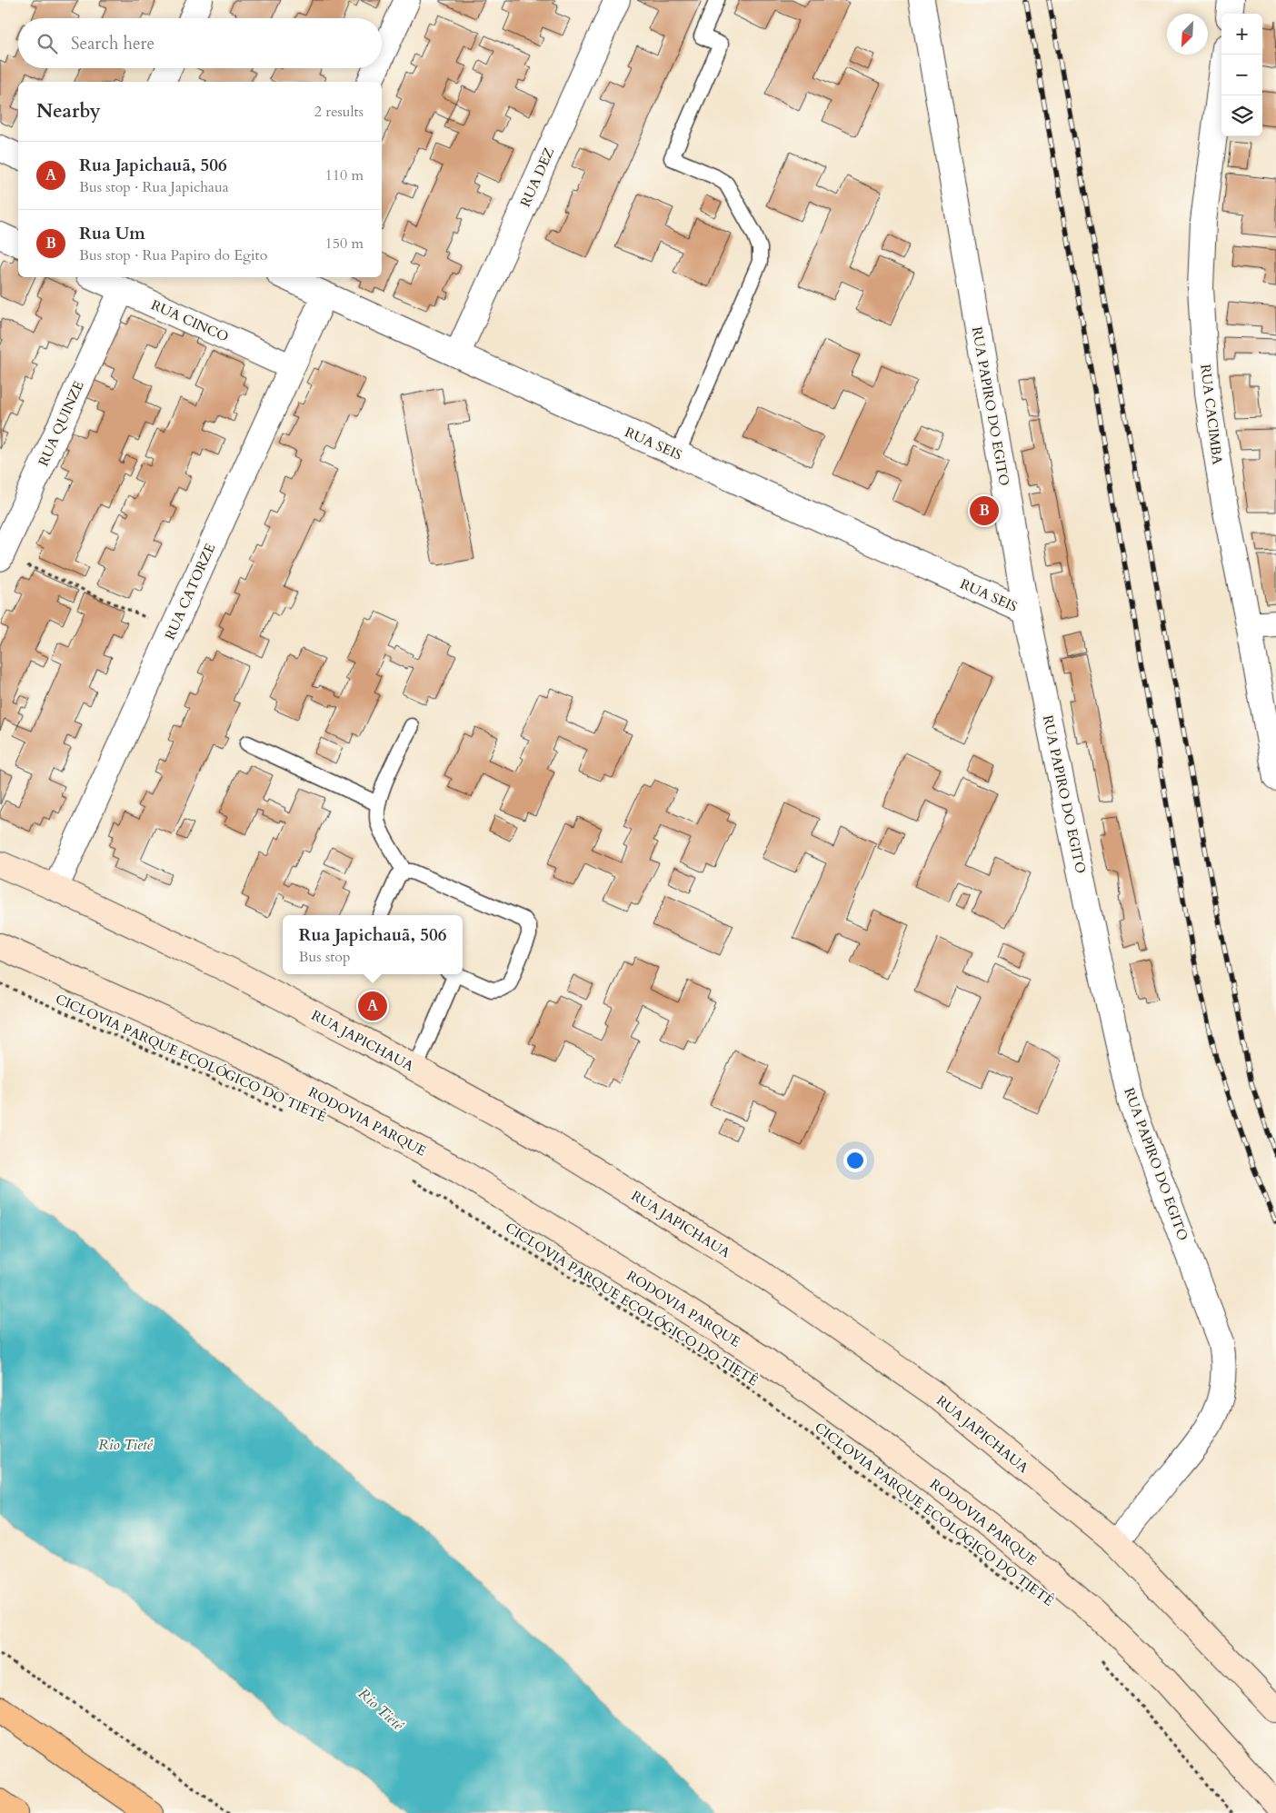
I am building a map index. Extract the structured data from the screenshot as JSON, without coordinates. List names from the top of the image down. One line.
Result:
{"streets":{"street":["RUA DEZ","RUA CINCO","RUA PAPIRO DO EGITO","RUA CACIMBA","RUA QUINZE","RUA SEIS","RUA CATORZE","RUA JAPICHAUA","RODOVIA PARQUE"],"path":["CICLOVIA PARQUE ECOLÓGICO DO TIETÊ"]},"crossings":[["RUA DEZ","RUA SEIS"],["RUA CINCO","RUA QUINZE"],["RUA CINCO","RUA CATORZE"],["RUA PAPIRO DO EGITO","RUA SEIS"],["RUA PAPIRO DO EGITO","RUA JAPICHAUA"],["RUA SEIS","RUA CATORZE"],["RUA CATORZE","RUA JAPICHAUA"]],"water":["Rio Tietê"],"north":"bottom left","page":{"map_buttons":["+","−"],"search":"Search here","heading":["Nearby","2 results"],"list":[{"mark":"A","name":"Rua Japichauã, 506","note":"Bus stop · Rua Japichaua","value":"110 m"},{"mark":"B","name":"Rua Um","note":"Bus stop · Rua Papiro do Egito","value":"150 m"}],"pins":["B","A"],"popup":["Rua Japichauã, 506","Bus stop"]}}
